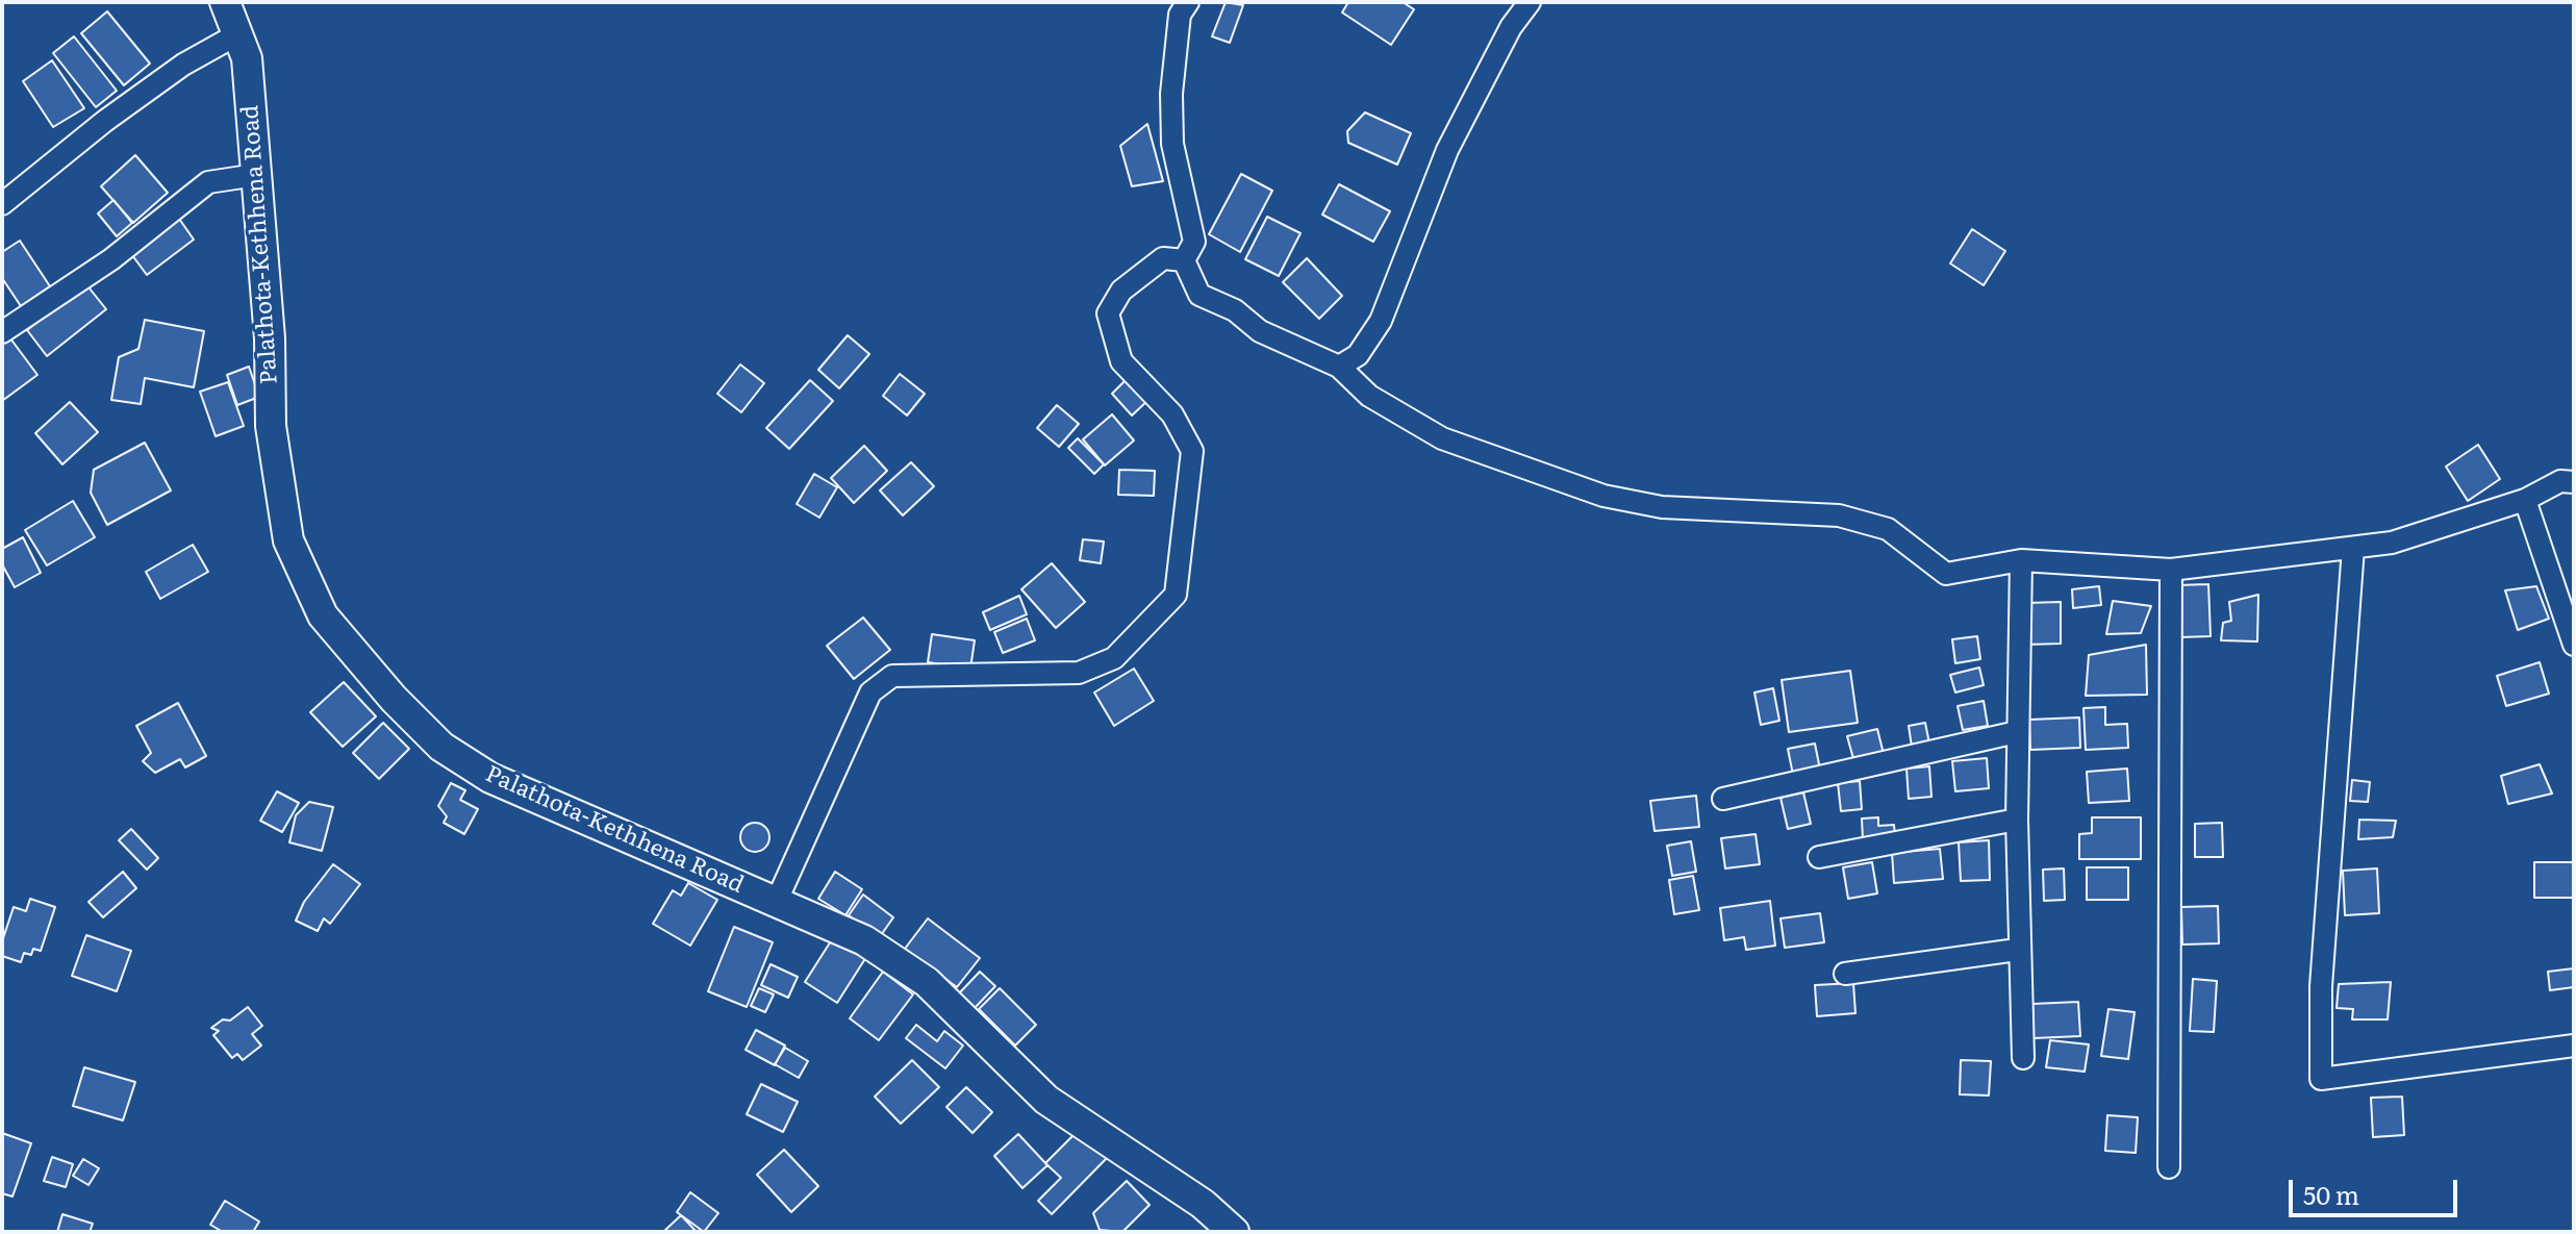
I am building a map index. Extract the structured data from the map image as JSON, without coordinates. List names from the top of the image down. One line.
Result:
{"streets":{"street":["Palathota-Kethhena Road"]},"scale_bar":"50 m"}
